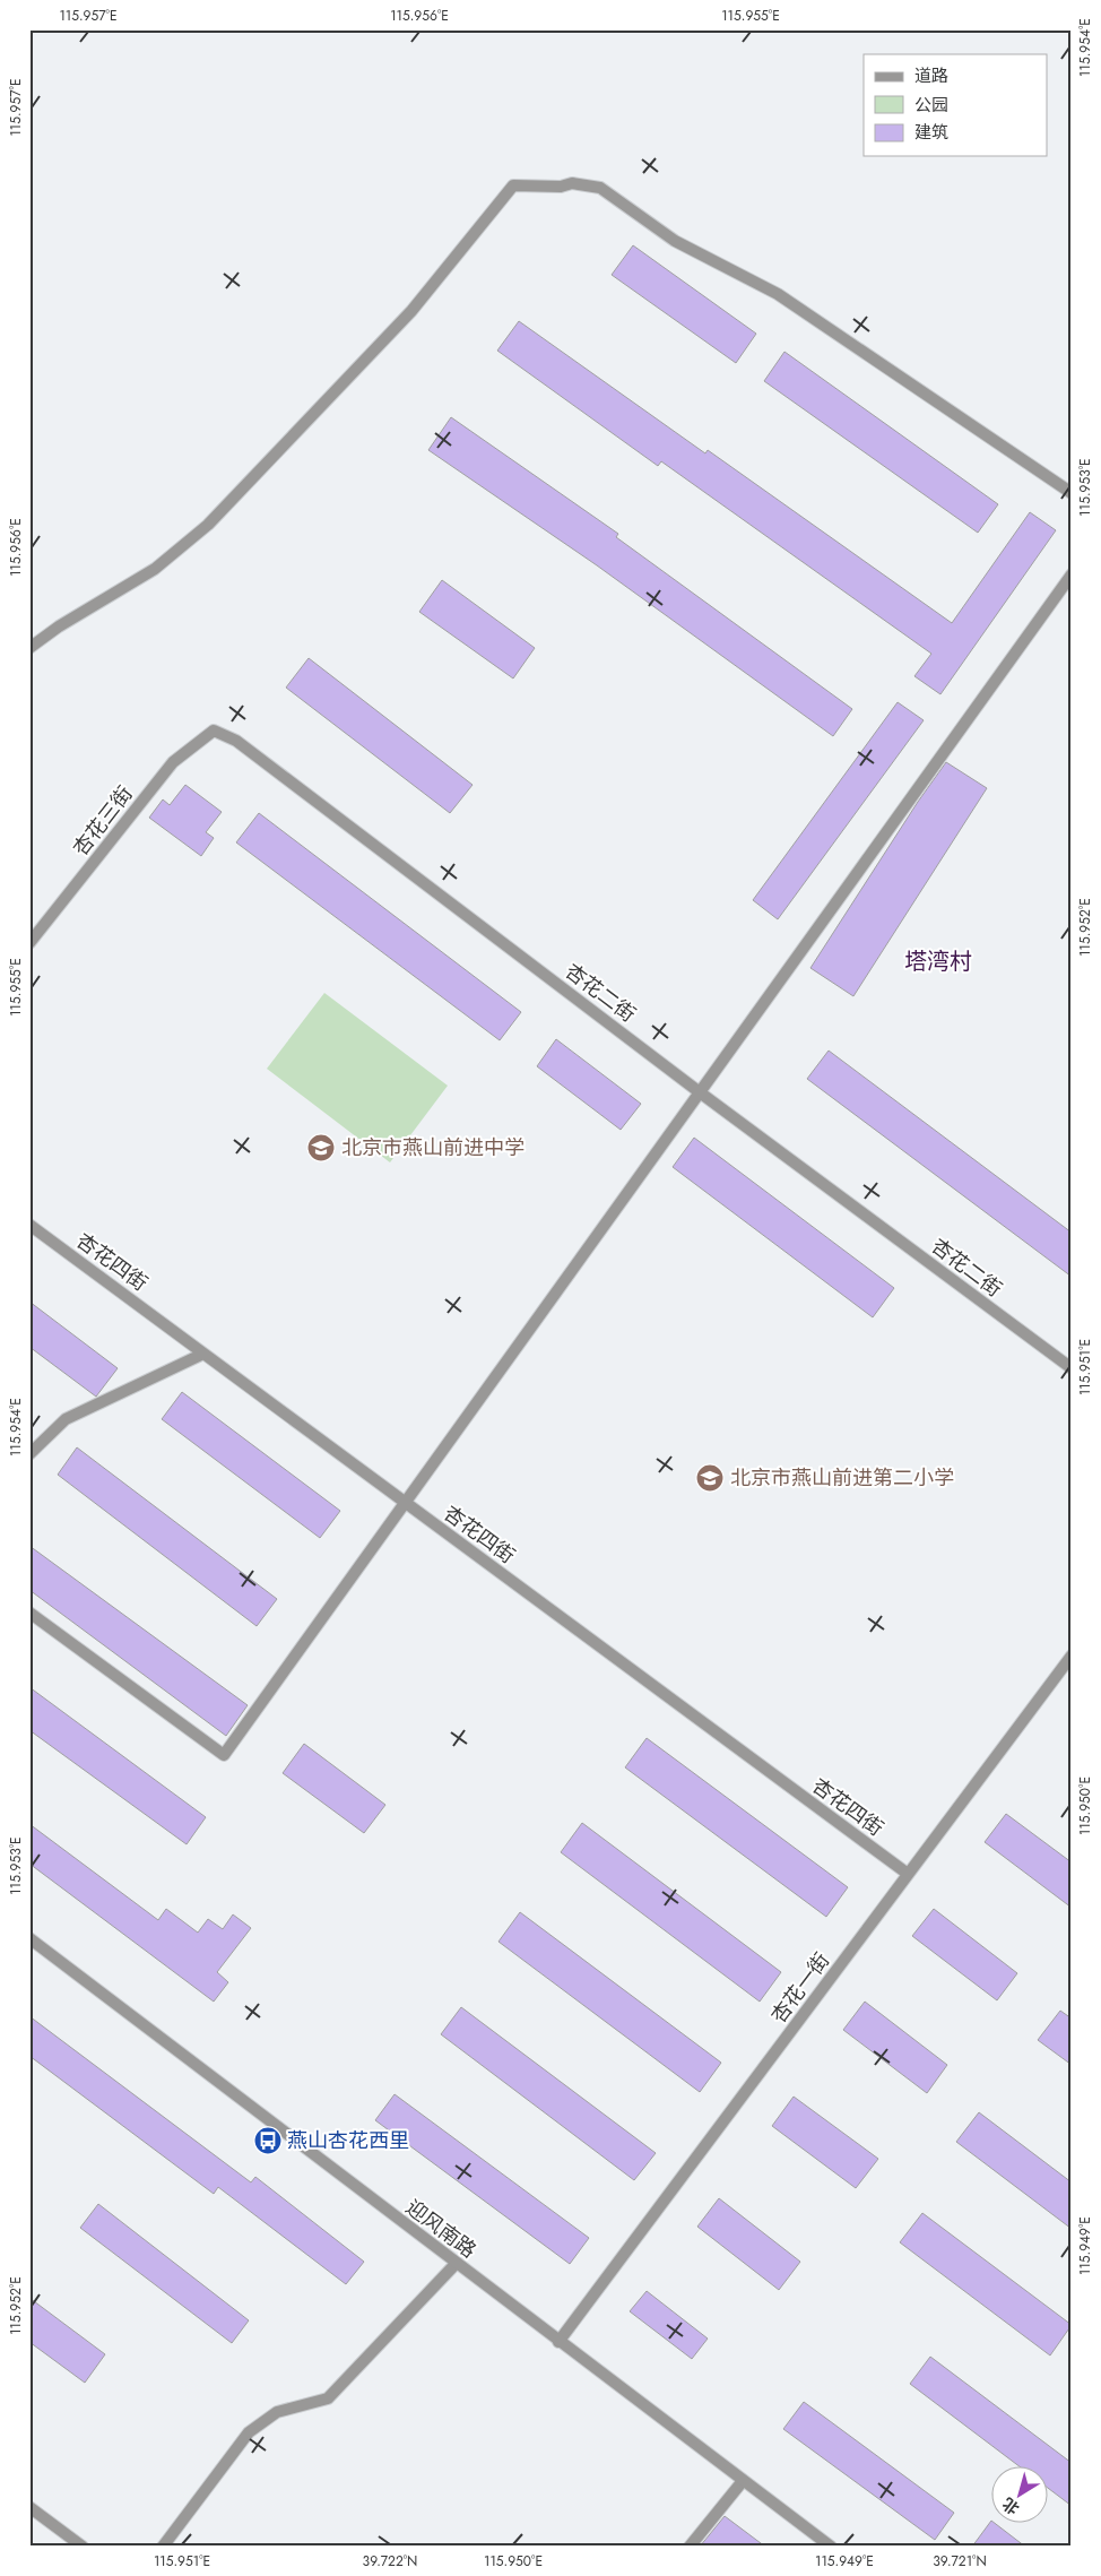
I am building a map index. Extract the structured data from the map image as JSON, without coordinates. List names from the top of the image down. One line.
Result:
{"streets":{"street":["杏花三街","杏花二街","杏花四街","杏花一街","迎风南路"]},"crossings":[["杏花三街","杏花二街"],["杏花四街","杏花一街"],["杏花一街","迎风南路"]],"districts":["塔湾村"],"places":{"school or university":["北京市燕山前进中学","北京市燕山前进第二小学"],"bus stop":["燕山杏花西里"]},"legend":["道路","公园","建筑"],"north":"bottom left","coordinates":["115.957°E","115.956°E","115.955°E","115.954°E","115.953°E","115.952°E","115.951°E","115.950°E","115.949°E","39.722°N","39.721°N"]}
